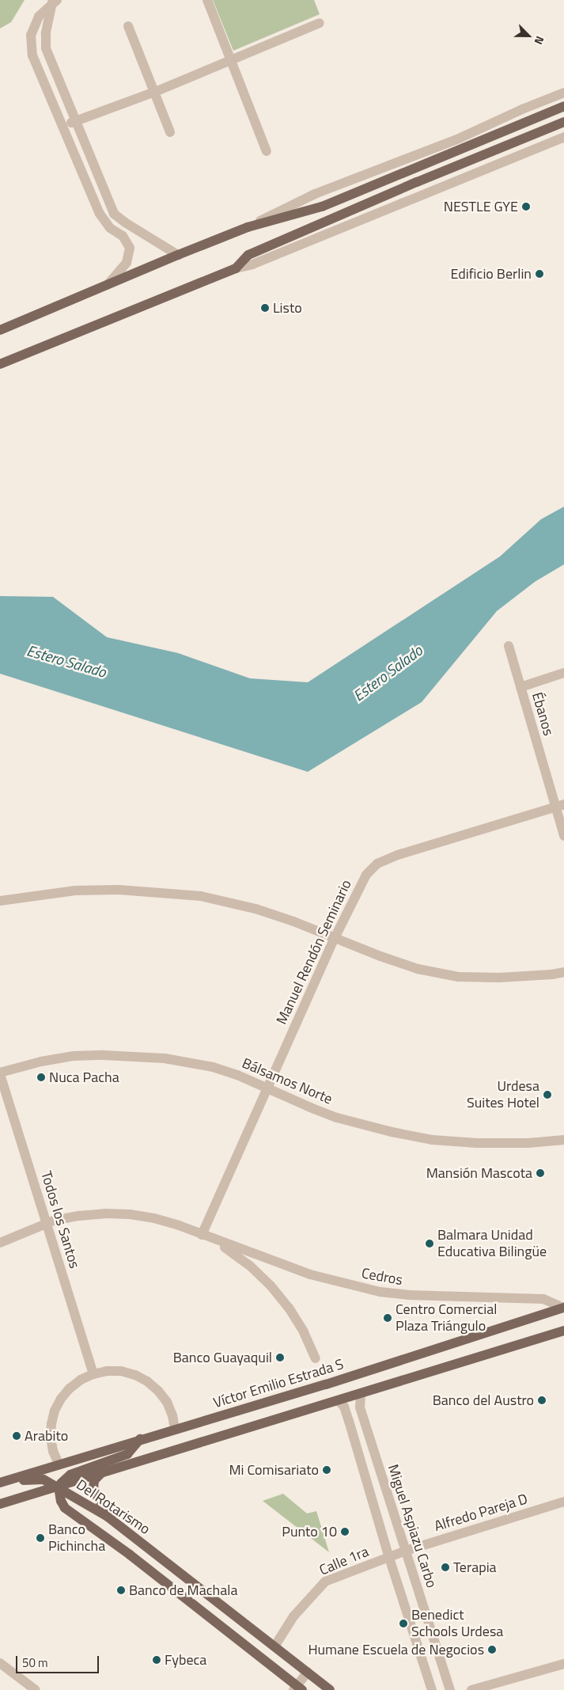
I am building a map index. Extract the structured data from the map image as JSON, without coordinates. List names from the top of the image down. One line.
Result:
{"streets":{"main road":["Víctor Emilio Estrada S","Del Rotarismo"],"street":["Ébanos","Manuel Rendón Seminario","Bálsamos Norte","Todos los Santos","Cedros","Alfredo Pareja D","Miguel Aspiazu Carbo","Calle 1ra"]},"crossings":[["Ébanos","Manuel Rendón Seminario"],["Manuel Rendón Seminario","Bálsamos Norte"],["Manuel Rendón Seminario","Cedros"],["Bálsamos Norte","Todos los Santos"],["Todos los Santos","Cedros"],["Cedros","Víctor Emilio Estrada S"],["Del Rotarismo","Calle 1ra"],["Alfredo Pareja D","Miguel Aspiazu Carbo"],["Alfredo Pareja D","Calle 1ra"],["Miguel Aspiazu Carbo","Calle 1ra"]],"water":["Estero Salado"],"places":["NESTLE GYE","Edificio Berlin","Listo","Nuca Pacha","Urdesa Suites Hotel","Mansión Mascota","Balmara Unidad Educativa Bilingüe","Centro Comercial Plaza Triángulo","Banco Guayaquil","Banco del Austro","Arabito","Mi Comisariato","Punto 10","Banco Pichincha","Terapia","Banco de Machala","Benedict Schools Urdesa","Humane Escuela de Negocios","Fybeca"],"scale_bar":"50 m","north":"bottom right"}
